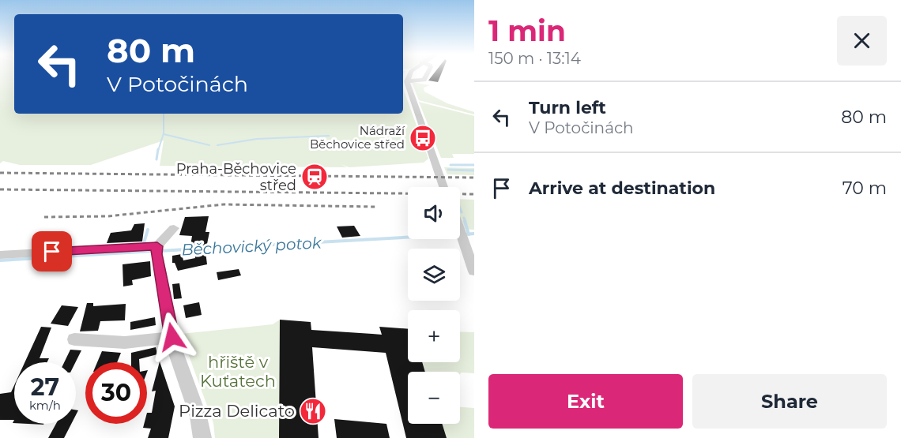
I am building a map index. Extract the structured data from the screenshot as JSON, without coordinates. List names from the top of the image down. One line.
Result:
{"water":["Běchovický potok"],"parks":["hřiště v Kuťatech"],"places":{"bus stop":["Nádraží Běchovice střed"],"station":["Praha-Běchovice střed"],"restaurant":["Pizza Delicato"]},"page":{"heading":["1 min","150 m · 13:14"],"turn":["80 m","V Potočinách"],"list":[{"name":"Turn left","note":"V Potočinách","value":"80 m"},{"name":"Arrive at destination","value":"70 m"}],"map_buttons":["+","−"],"speed":"27 km/h","limit":"30","buttons":["Exit","Share"]}}
